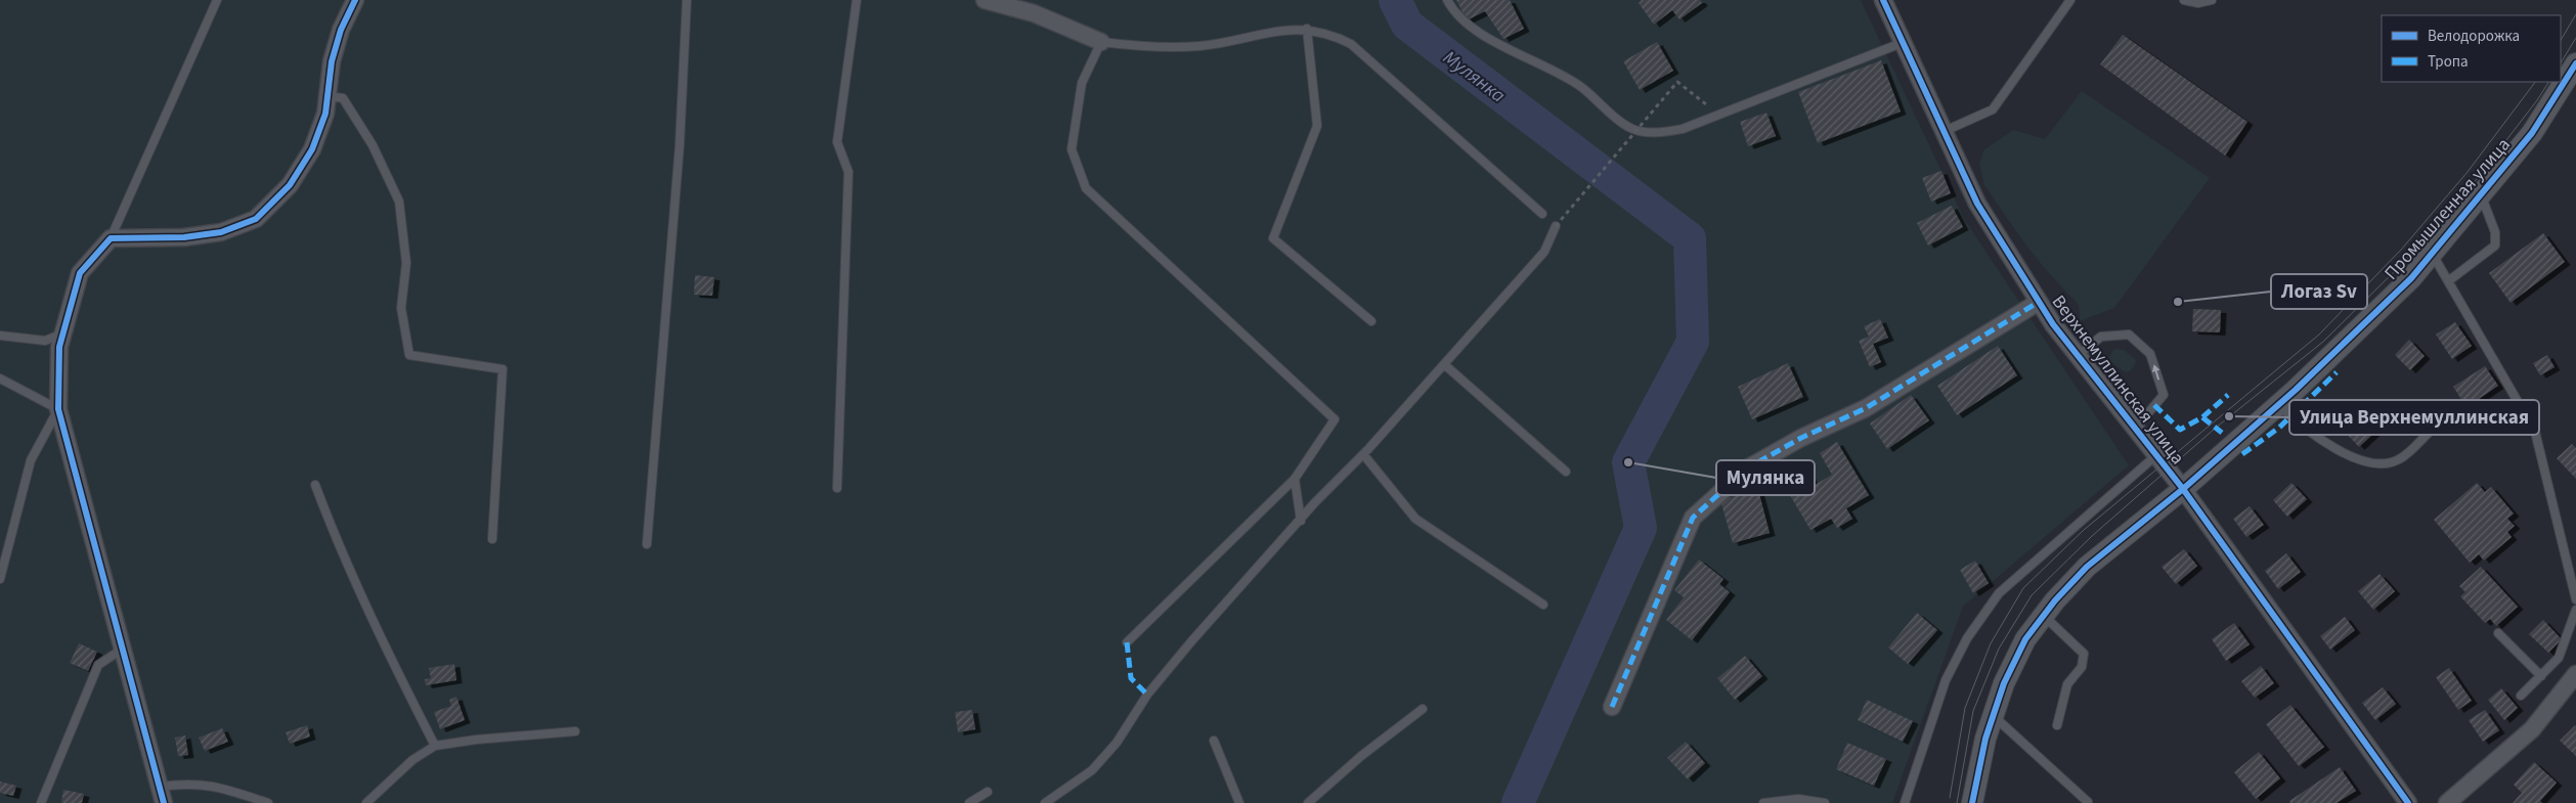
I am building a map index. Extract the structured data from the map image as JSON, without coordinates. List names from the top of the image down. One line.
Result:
{"streets":{"street":["Промышленная улица","Верхнемуллинская улица"]},"crossings":[["Промышленная улица","Верхнемуллинская улица"]],"water":["Мулянка"],"places":["Логаз Sv","Улица Верхнемуллинская","Мулянка"],"legend":["Велодорожка","Тропа"]}
